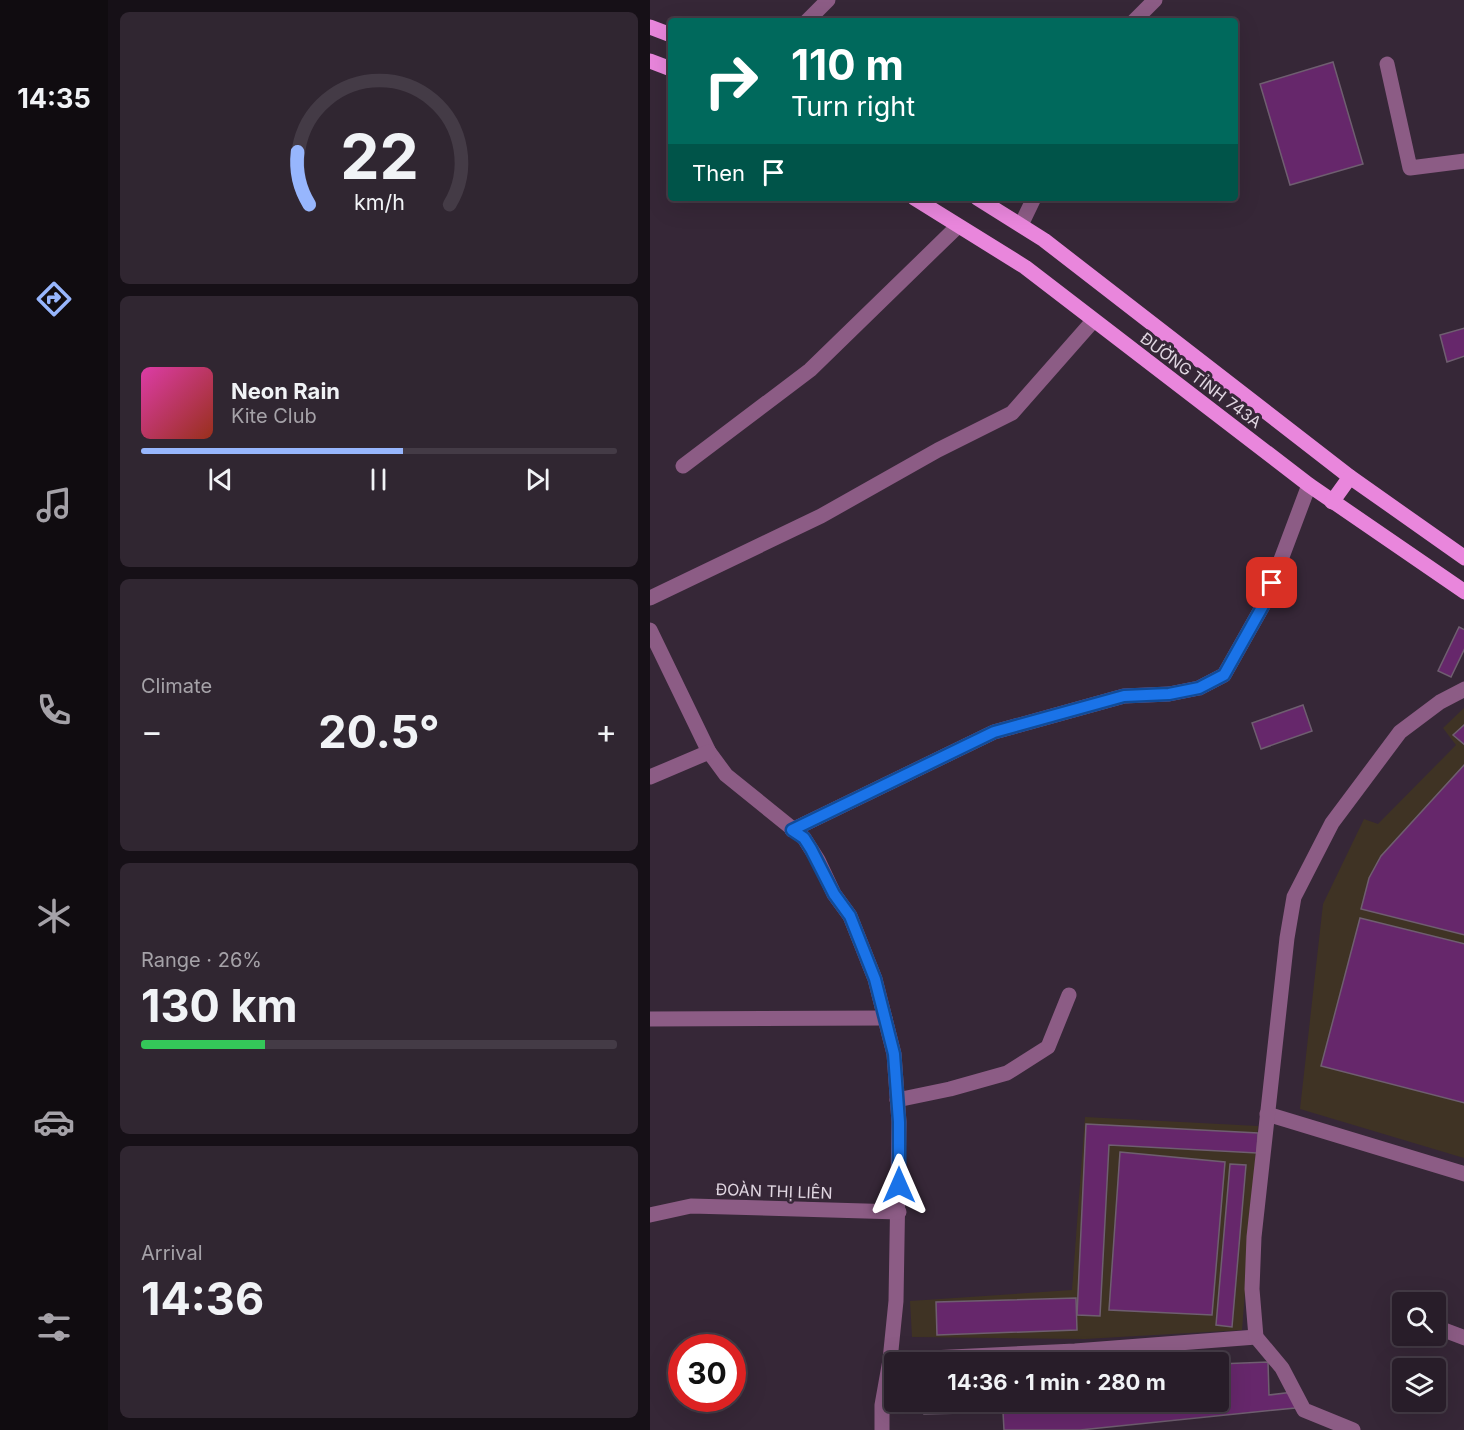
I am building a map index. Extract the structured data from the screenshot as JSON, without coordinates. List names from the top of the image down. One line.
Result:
{"streets":{"main road":["ĐƯỜNG TỈNH 743A"],"street":["ĐOÀN THỊ LIÊN"]},"page":{"tabs":"14:35","turn":["110 m","Turn right"],"then":"Then","song":["Neon Rain","Kite Club"],"tile":["Climate",["Range · 26%","130 km"],["Arrival","14:36"]],"heat":["−","20.5°","+"],"limit":"30","trip":"14:36 · 1 min · 280 m","gauge":["22","km/h"]}}
